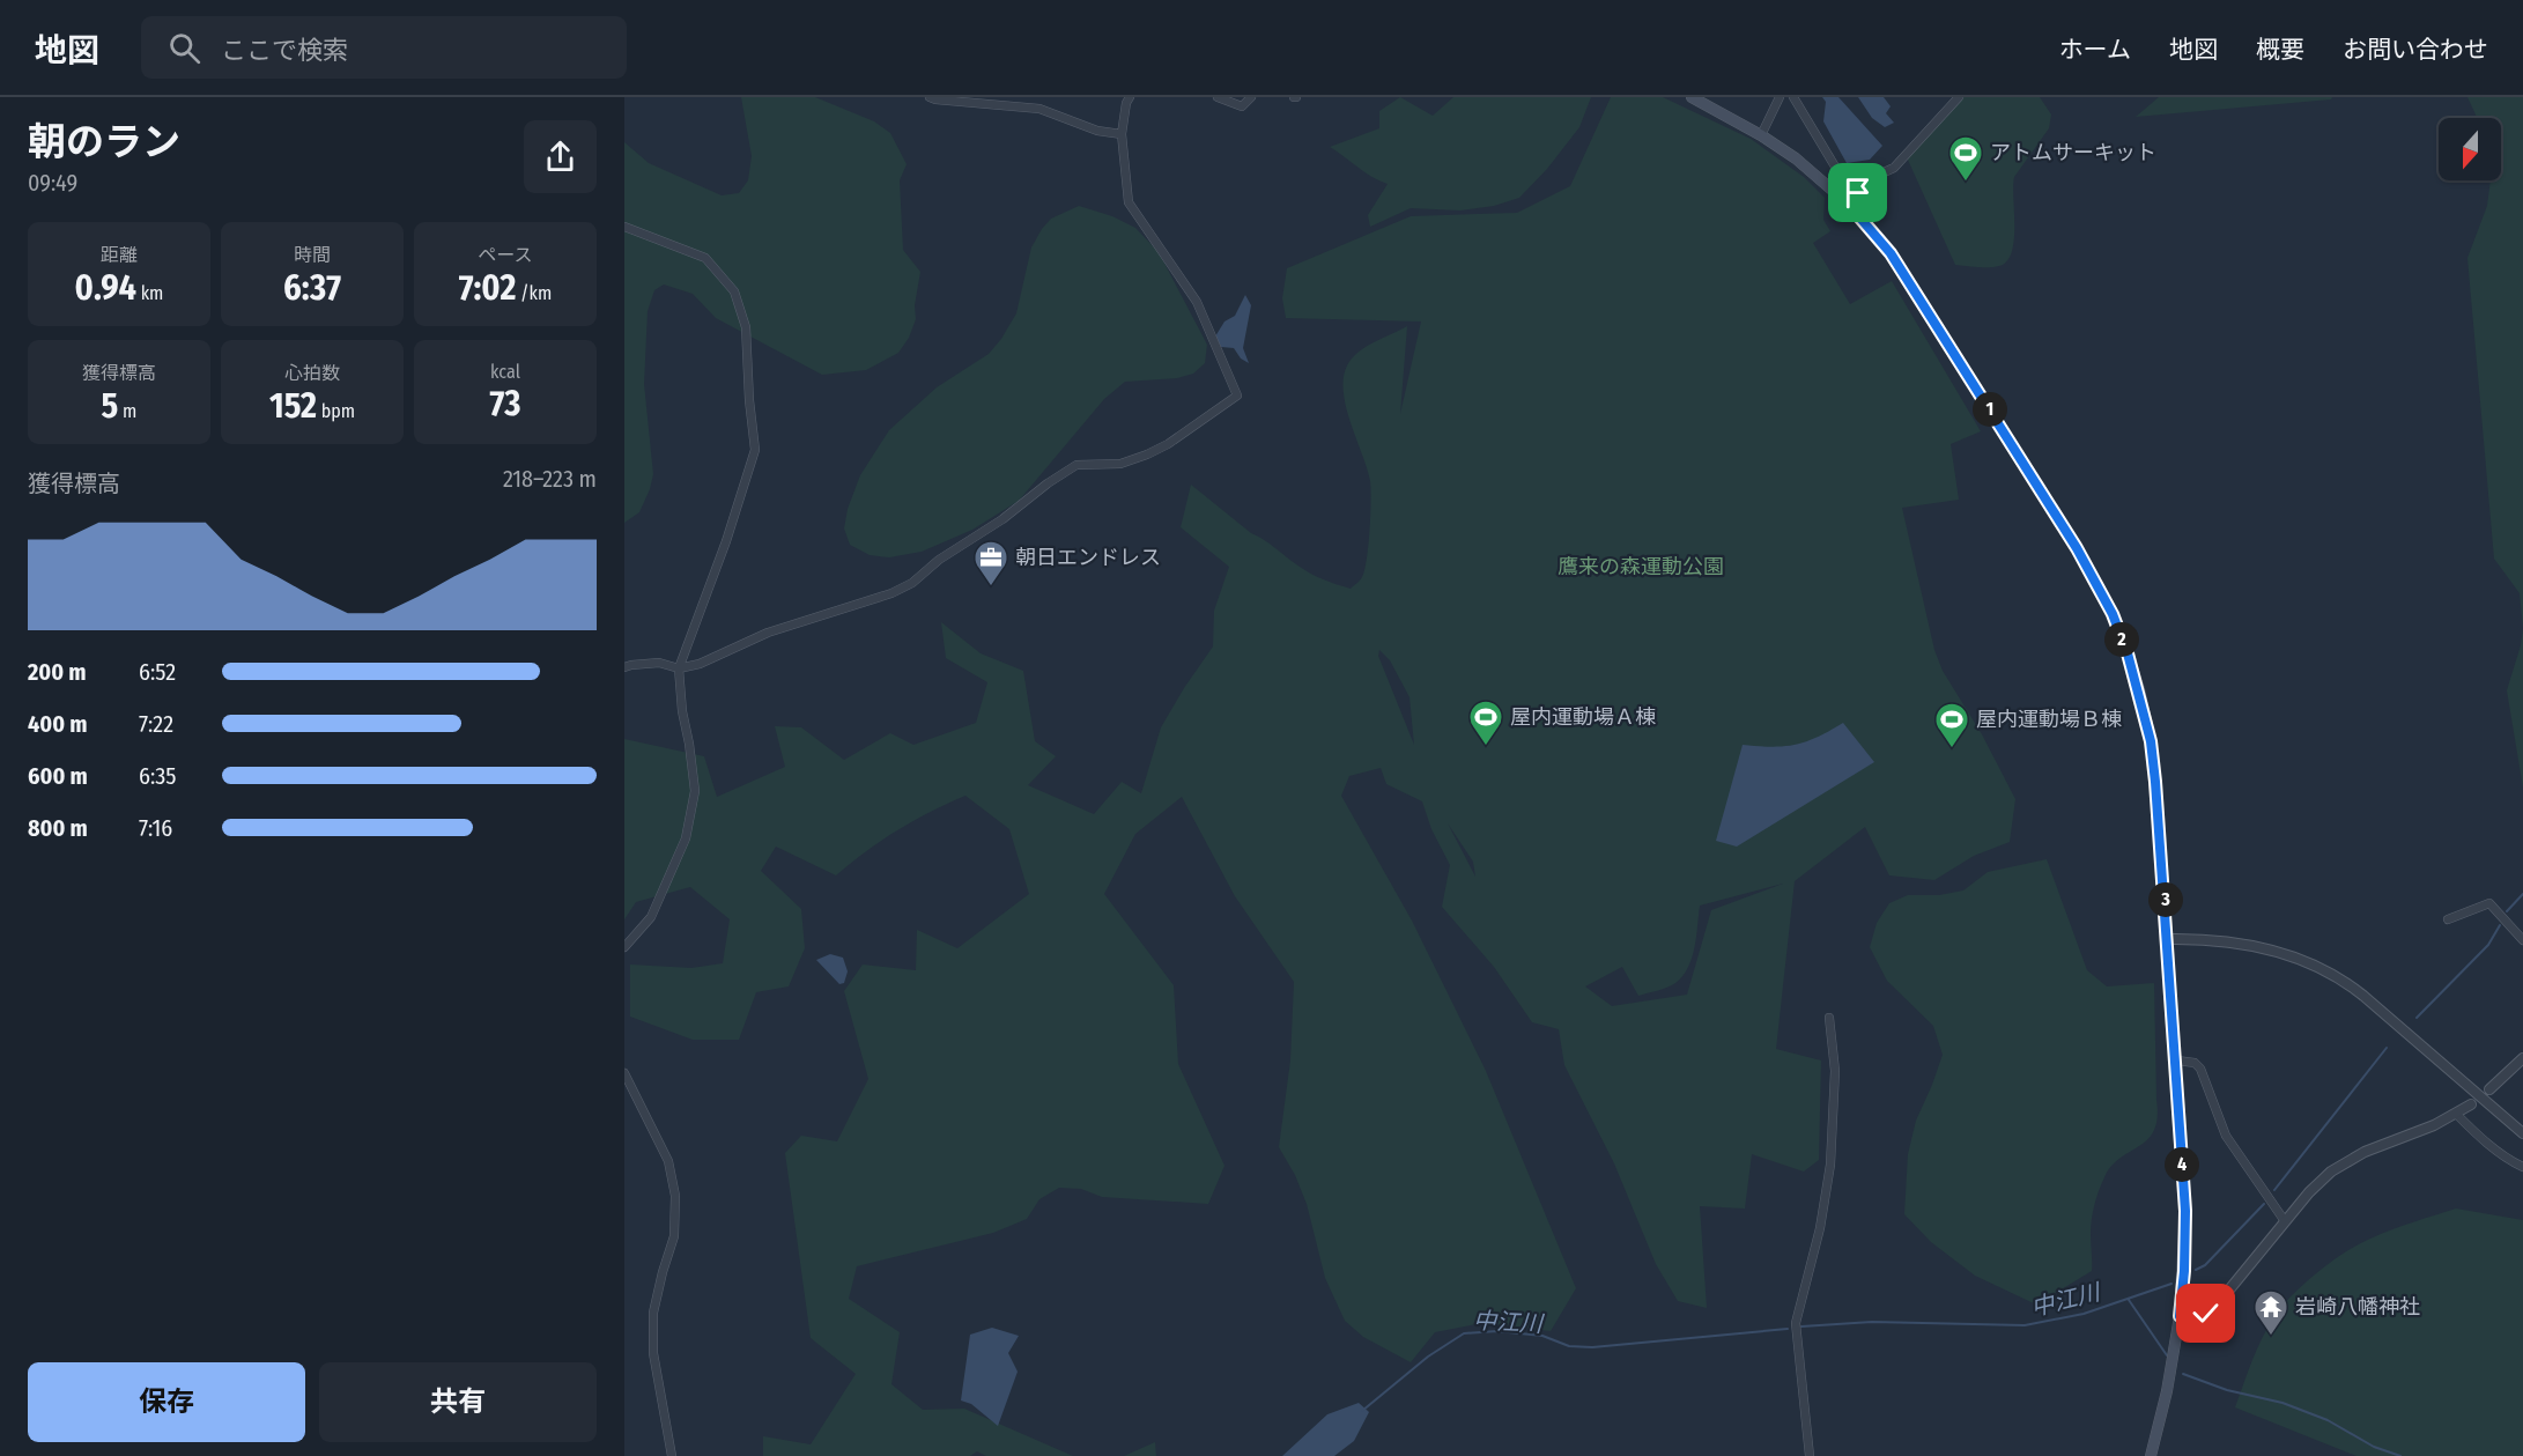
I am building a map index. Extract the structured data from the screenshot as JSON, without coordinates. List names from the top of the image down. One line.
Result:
{"water":["中江川"],"parks":["鷹来の森運動公園"],"places":{"sports":["アトムサーキット","屋内運動場Ａ棟","屋内運動場Ｂ棟"],"office":["朝日エンドレス"],"temple":["岩崎八幡神社"]},"north":"bottom","page":{"header":"地図","search":"ここで検索","nav":["ホーム","地図","概要","お問い合わせ"],"heading":["朝のラン","09:49"],"stats":[["距離","0.94 km"],["時間","6:37"],["ペース","7:02 /km"],["獲得標高","5 m"],["心拍数","152 bpm"],["kcal","73"]],"pins":["1","2","3","4"],"chart":["獲得標高","218–223 m"],"list":[{"name":"200 m","note":"6:52"},{"name":"400 m","note":"7:22"},{"name":"600 m","note":"6:35"},{"name":"800 m","note":"7:16"}],"buttons":["保存","共有"]}}
